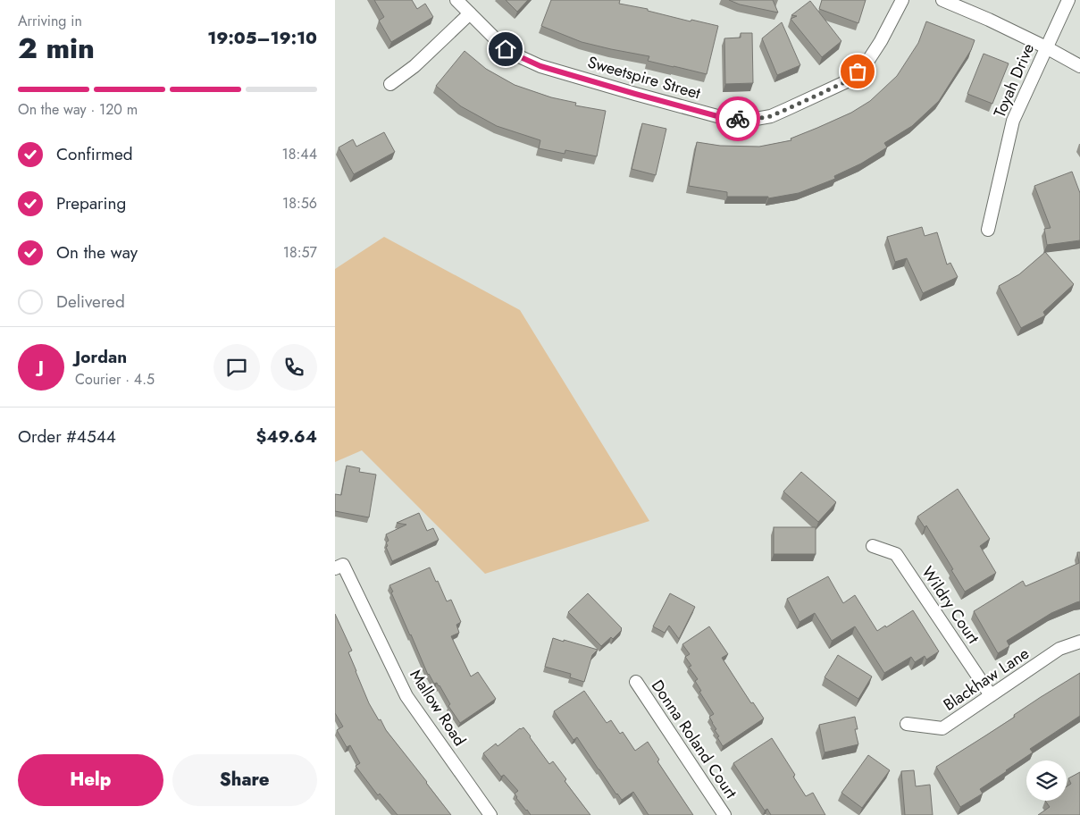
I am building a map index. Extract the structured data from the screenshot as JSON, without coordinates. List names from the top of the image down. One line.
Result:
{"streets":{"street":["Sweetspire Street","Toyah Drive","Wildry Court","Blackhaw Lane","Mallow Road","Donna Roland Court"]},"crossings":[["Wildry Court","Blackhaw Lane"]],"page":{"heading":["2 min","Arriving in","19:05–19:10"],"panel":["Jordan","Courier · 4.5","Order #4544","$49.64"],"bar":"On the way · 120 m","list":[["Confirmed","18:44"],["Preparing","18:56"],["On the way","18:57"],"Delivered"],"round":"J","buttons":["Help","Share"]}}
